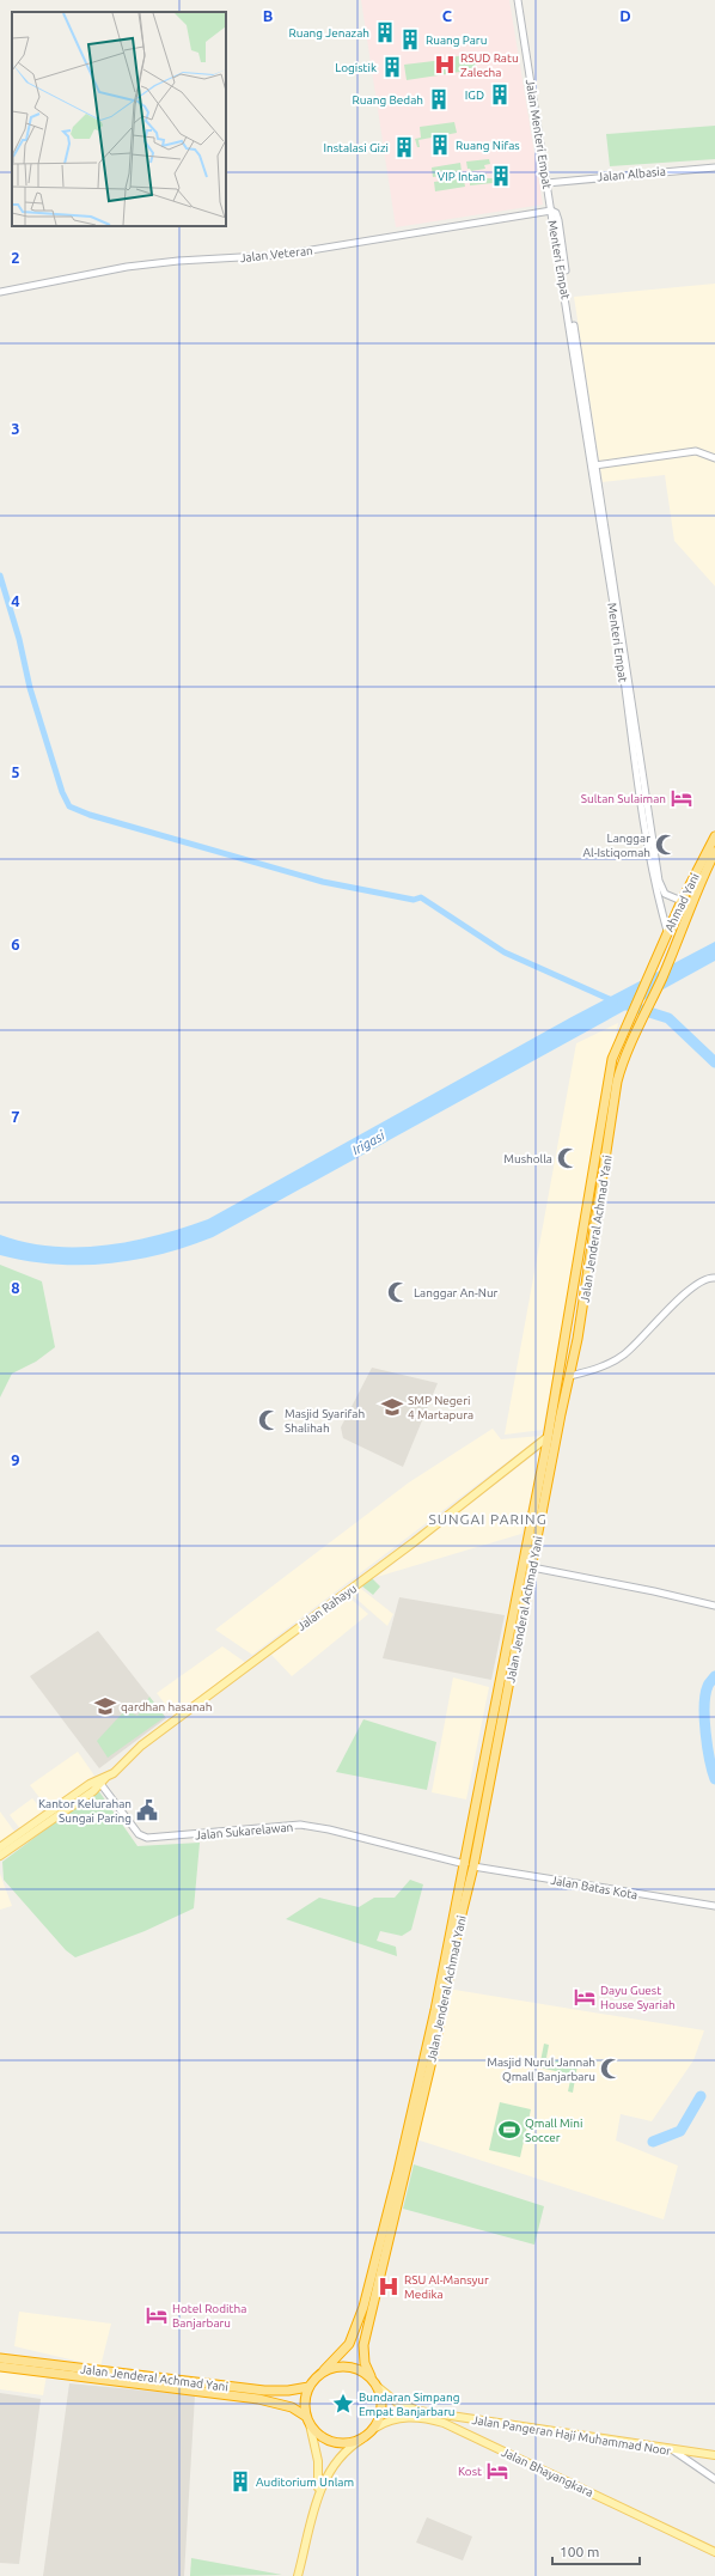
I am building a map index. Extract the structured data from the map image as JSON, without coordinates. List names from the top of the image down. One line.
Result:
{"streets":{"highway":["Ahmad Yani","Jalan Jenderal Achmad Yani"],"main road":["Jalan Rahayu","Jalan Pangeran Haji Muhammad Noor","Jalan Bhayangkara"],"street":["Jalan Menteri Empat","Jalan Albasia","Jalan Veteran","Menteri Empat","Jalan Sukarelawan","Jalan Batas Kota"]},"crossings":[["Jalan Menteri Empat","Jalan Albasia"],["Jalan Menteri Empat","Jalan Veteran"],["Jalan Menteri Empat","Menteri Empat"],["Jalan Veteran","Menteri Empat"],["Menteri Empat","Ahmad Yani"],["Ahmad Yani","Jalan Jenderal Achmad Yani"],["Jalan Jenderal Achmad Yani","Jalan Rahayu"],["Jalan Jenderal Achmad Yani","Jalan Sukarelawan"],["Jalan Jenderal Achmad Yani","Jalan Batas Kota"],["Jalan Jenderal Achmad Yani","Jalan Pangeran Haji Muhammad Noor"],["Jalan Jenderal Achmad Yani","Jalan Bhayangkara"],["Jalan Rahayu","Jalan Sukarelawan"],["Jalan Sukarelawan","Jalan Batas Kota"],["Jalan Pangeran Haji Muhammad Noor","Jalan Bhayangkara"]],"districts":["SUNGAI PARING"],"water":["Irigasi"],"places":{"building":["Ruang Jenazah","Ruang Paru","Logistik","IGD","Ruang Bedah","Ruang Nifas","Instalasi Gizi","VIP Intan","Auditorium Unlam"],"hospital":["RSUD Ratu Zalecha","RSU Al-Mansyur Medika"],"hotel":["Sultan Sulaiman","Dayu Guest House Syariah","Hotel Roditha Banjarbaru","Kost"],"mosque":["Langgar Al-Istiqomah","Musholla","Langgar An-Nur","Masjid Syarifah Shalihah","Masjid Nurul Jannah Qmall Banjarbaru"],"school or university":["SMP Negeri 4 Martapura","qardhan hasanah"],"public building":["Kantor Kelurahan Sungai Paring"],"sports":["Qmall Mini Soccer"],"place":["Bundaran Simpang Empat Banjarbaru"]},"scale_bar":"100 m","grid":{"columns":["B","C","D"],"rows":["2","3","4","5","6","7","8","9"]}}
